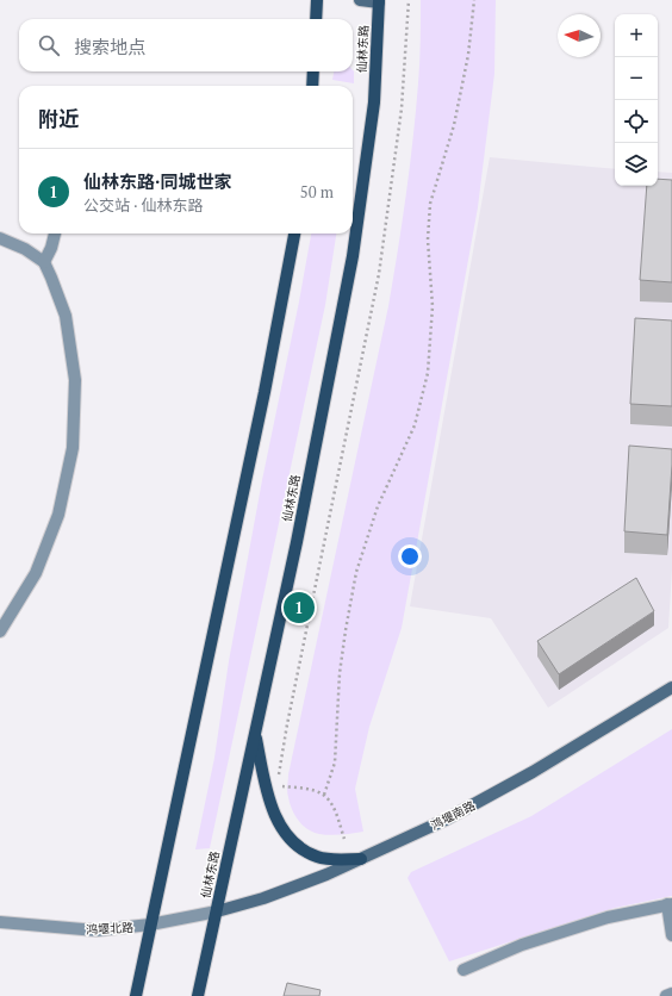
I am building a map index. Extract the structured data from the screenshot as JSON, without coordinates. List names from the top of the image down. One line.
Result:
{"streets":{"main road":["仙林东路"],"street":["鸿堰南路","鸿堰北路"]},"crossings":[["仙林东路","鸿堰南路"],["仙林东路","鸿堰北路"],["鸿堰南路","鸿堰北路"]],"north":"left","page":{"map_buttons":["+","−"],"search":"搜索地点","heading":"附近","list":[{"mark":"1","name":"仙林东路·同城世家","note":"公交站 · 仙林东路","value":"50 m"}],"pins":"1"}}
